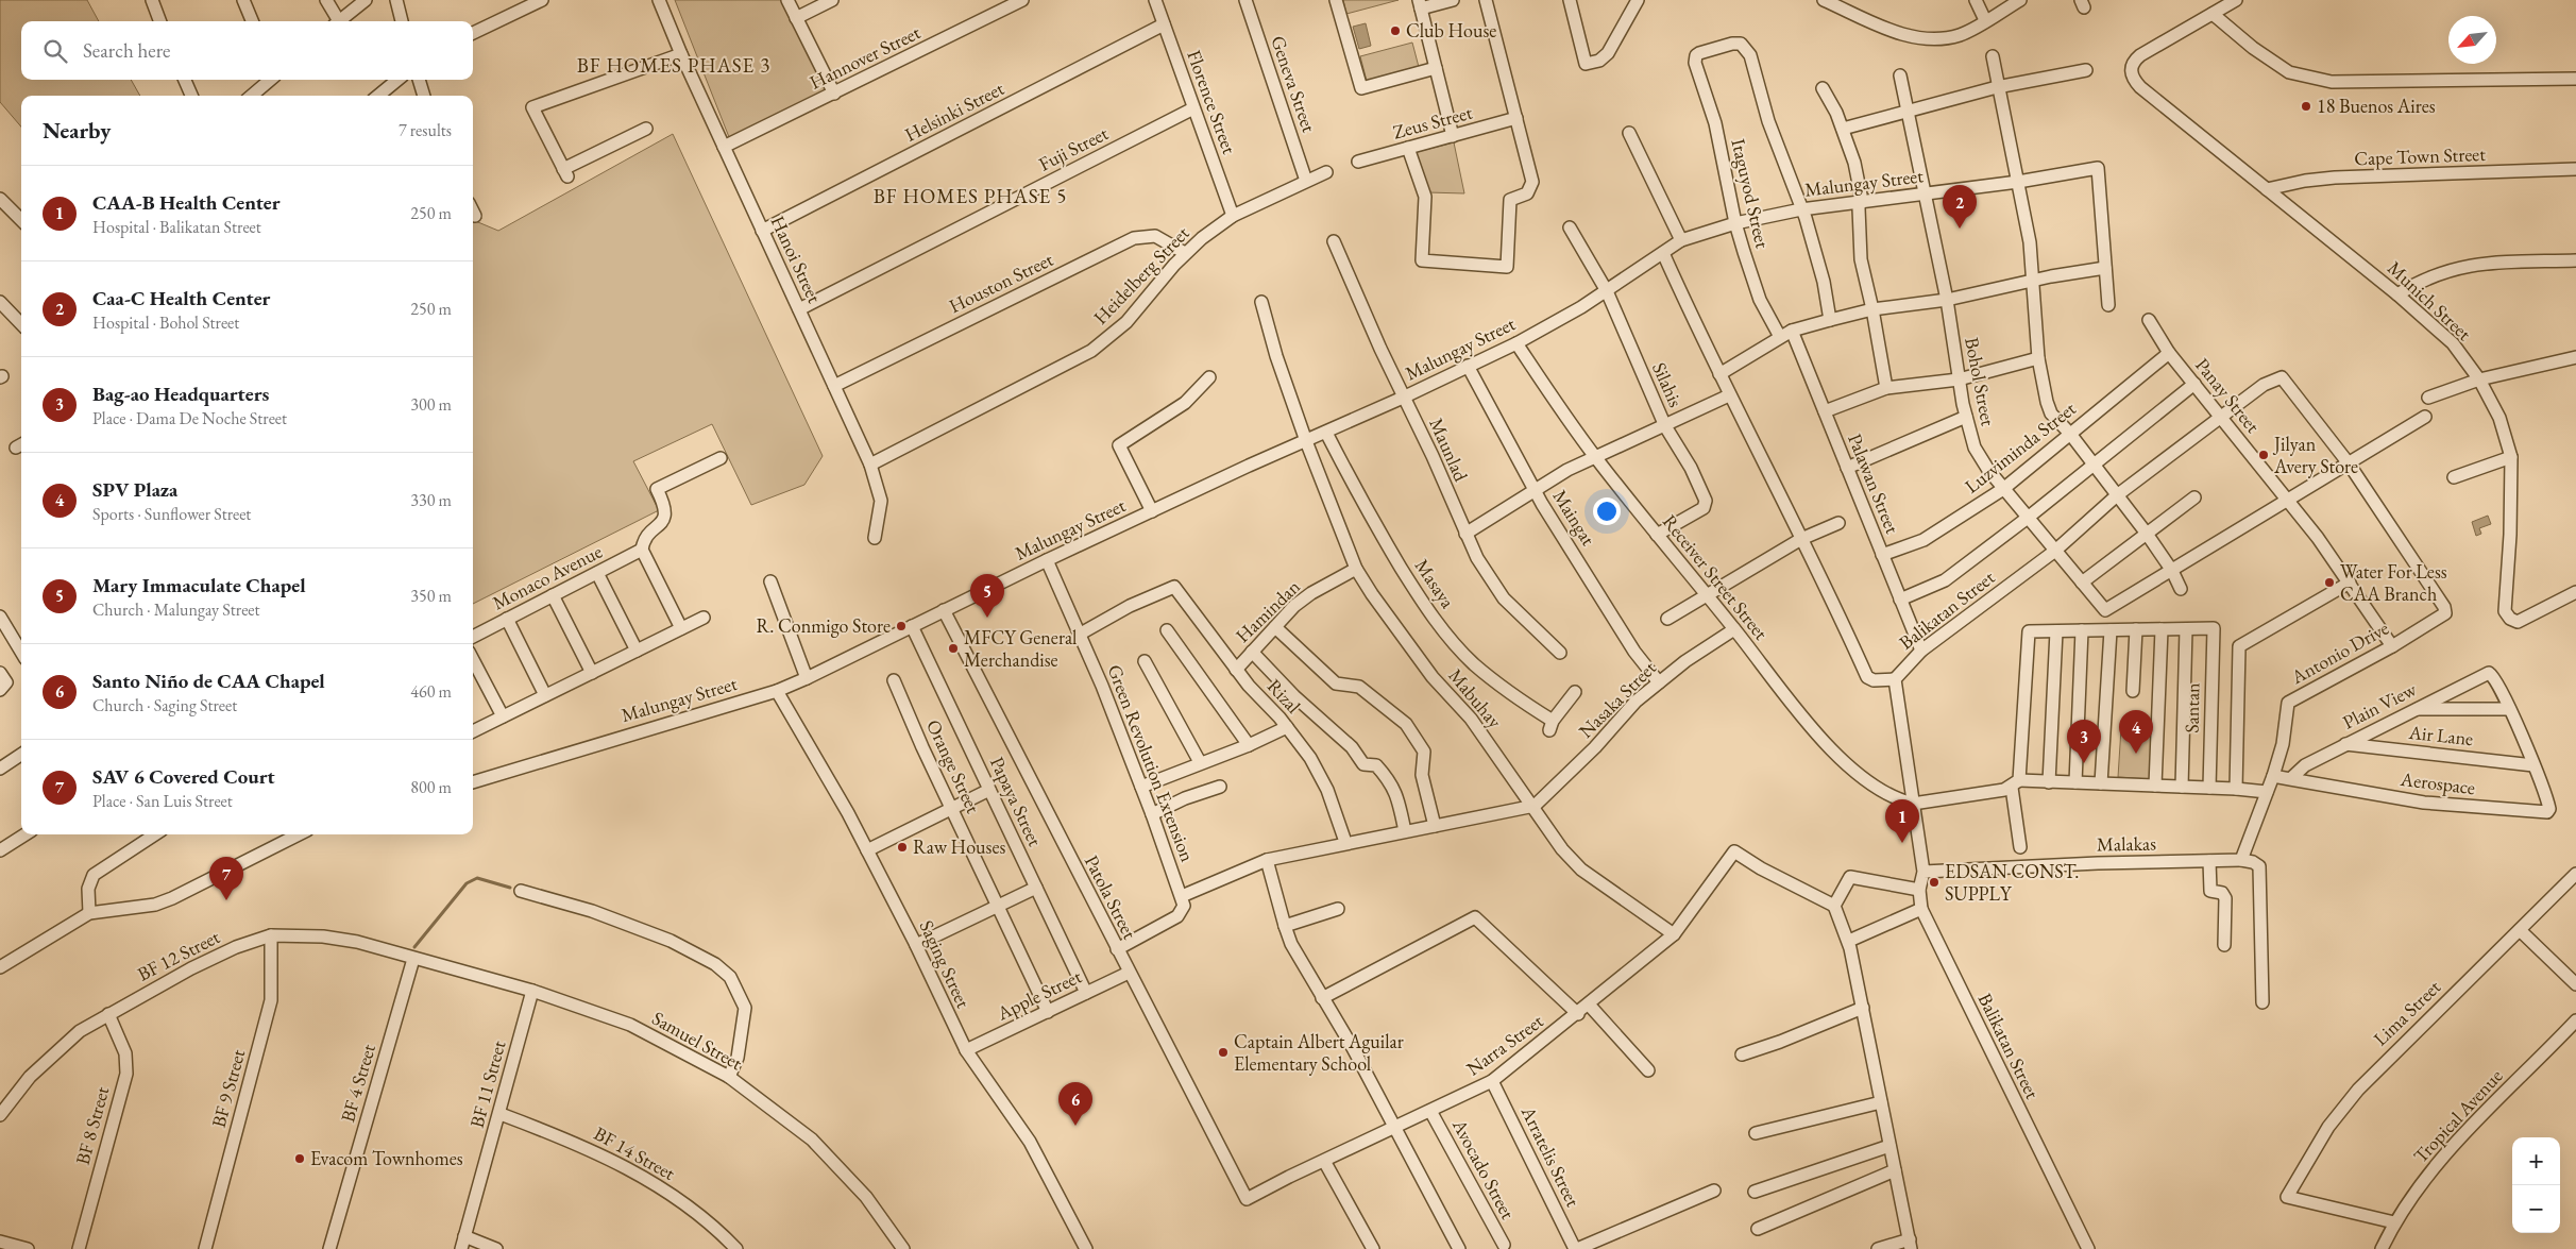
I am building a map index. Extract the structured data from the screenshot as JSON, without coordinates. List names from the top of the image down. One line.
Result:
{"streets":{"street":["Hannover Street","Geneva Street","Florence Street","Helsinki Street","Zeus Street","Fuji Street","Cape Town Street","Malungay Street","Itaguyod Street","Hanoi Street","Heidelberg Street","Houston Street","Munich Street","Bohol Street","Silahis","Panay Street","Luzviminda Street","Maunlad","Palawan Street","Maingat","Monaco Avenue","Receiver Street Street","Masaya","Balikatan Street","Hamindan","Antonio Drive","Rizal","Mabuhay","Nasaka Street","Plain View","Santan","Air Lane","Green Revolution Extension","Orange Street","Aerospace","Papaya Street","Malakas","Patola Street","BF 12 Street","Saging Street","Apple Street","Lima Street","Samuel Street","Narra Street","BF 4 Street","BF 11 Street","BF 9 Street","Tropical Avenue","BF 8 Street","BF 14 Street","Arratelis Street","Avocado Street"]},"crossings":[["Hannover Street","Hanoi Street"],["Geneva Street","Heidelberg Street"],["Florence Street","Helsinki Street"],["Florence Street","Fuji Street"],["Florence Street","Heidelberg Street"],["Helsinki Street","Hanoi Street"],["Fuji Street","Hanoi Street"],["Cape Town Street","Munich Street"],["Malungay Street","Itaguyod Street"],["Malungay Street","Bohol Street"],["Malungay Street","Silahis"],["Malungay Street","Maunlad"],["Malungay Street","Maingat"],["Malungay Street","Receiver Street Street"],["Malungay Street","Masaya"],["Malungay Street","Mabuhay"],["Malungay Street","Green Revolution Extension"],["Malungay Street","Papaya Street"],["Malungay Street","Patola Street"],["Malungay Street","Saging Street"],["Hanoi Street","Heidelberg Street"],["Hanoi Street","Houston Street"],["Heidelberg Street","Houston Street"],["Bohol Street","Luzviminda Street"],["Bohol Street","Balikatan Street"],["Silahis","Receiver Street Street"],["Panay Street","Luzviminda Street"],["Panay Street","Balikatan Street"],["Panay Street","Antonio Drive"],["Luzviminda Street","Palawan Street"],["Palawan Street","Balikatan Street"],["Maingat","Nasaka Street"],["Receiver Street Street","Balikatan Street"],["Receiver Street Street","Nasaka Street"],["Balikatan Street","Antonio Drive"],["Balikatan Street","Malakas"],["Hamindan","Rizal"],["Hamindan","Mabuhay"],["Antonio Drive","Aerospace"],["Rizal","Green Revolution Extension"],["Mabuhay","Nasaka Street"],["Mabuhay","Narra Street"],["Plain View","Air Lane"],["Plain View","Aerospace"],["Air Lane","Aerospace"],["Orange Street","Apple Street"],["Papaya Street","Apple Street"],["Patola Street","Apple Street"],["Patola Street","Narra Street"],["BF 12 Street","Samuel Street"],["BF 12 Street","BF 4 Street"],["BF 12 Street","BF 9 Street"],["BF 12 Street","BF 8 Street"],["Saging Street","Apple Street"],["Lima Street","Tropical Avenue"],["Samuel Street","BF 4 Street"],["Samuel Street","BF 11 Street"],["Narra Street","Arratelis Street"],["Narra Street","Avocado Street"],["BF 11 Street","BF 14 Street"]],"districts":["BF HOMES PHASE 3","BF HOMES PHASE 5"],"places":["Club House","18 Buenos Aires","Jilyan Avery Store","Water For Less CAA Branch","R. Conmigo Store","MFCY General Merchandise","Raw Houses","EDSAN CONST. SUPPLY","Captain Albert Aguilar Elementary School","Evacom Townhomes"],"north":"bottom left","page":{"search":"Search here","heading":["Nearby","7 results"],"list":[{"mark":"1","name":"CAA-B Health Center","note":"Hospital · Balikatan Street","value":"250 m"},{"mark":"2","name":"Caa-C Health Center","note":"Hospital · Bohol Street","value":"250 m"},{"mark":"3","name":"Bag-ao Headquarters","note":"Place · Dama De Noche Street","value":"300 m"},{"mark":"4","name":"SPV Plaza","note":"Sports · Sunflower Street","value":"330 m"},{"mark":"5","name":"Mary Immaculate Chapel","note":"Church · Malungay Street","value":"350 m"},{"mark":"6","name":"Santo Niño de CAA Chapel","note":"Church · Saging Street","value":"460 m"},{"mark":"7","name":"SAV 6 Covered Court","note":"Place · San Luis Street","value":"800 m"}],"pins":["2","5","4","3","1","7","6"],"map_buttons":["+","−"]}}
